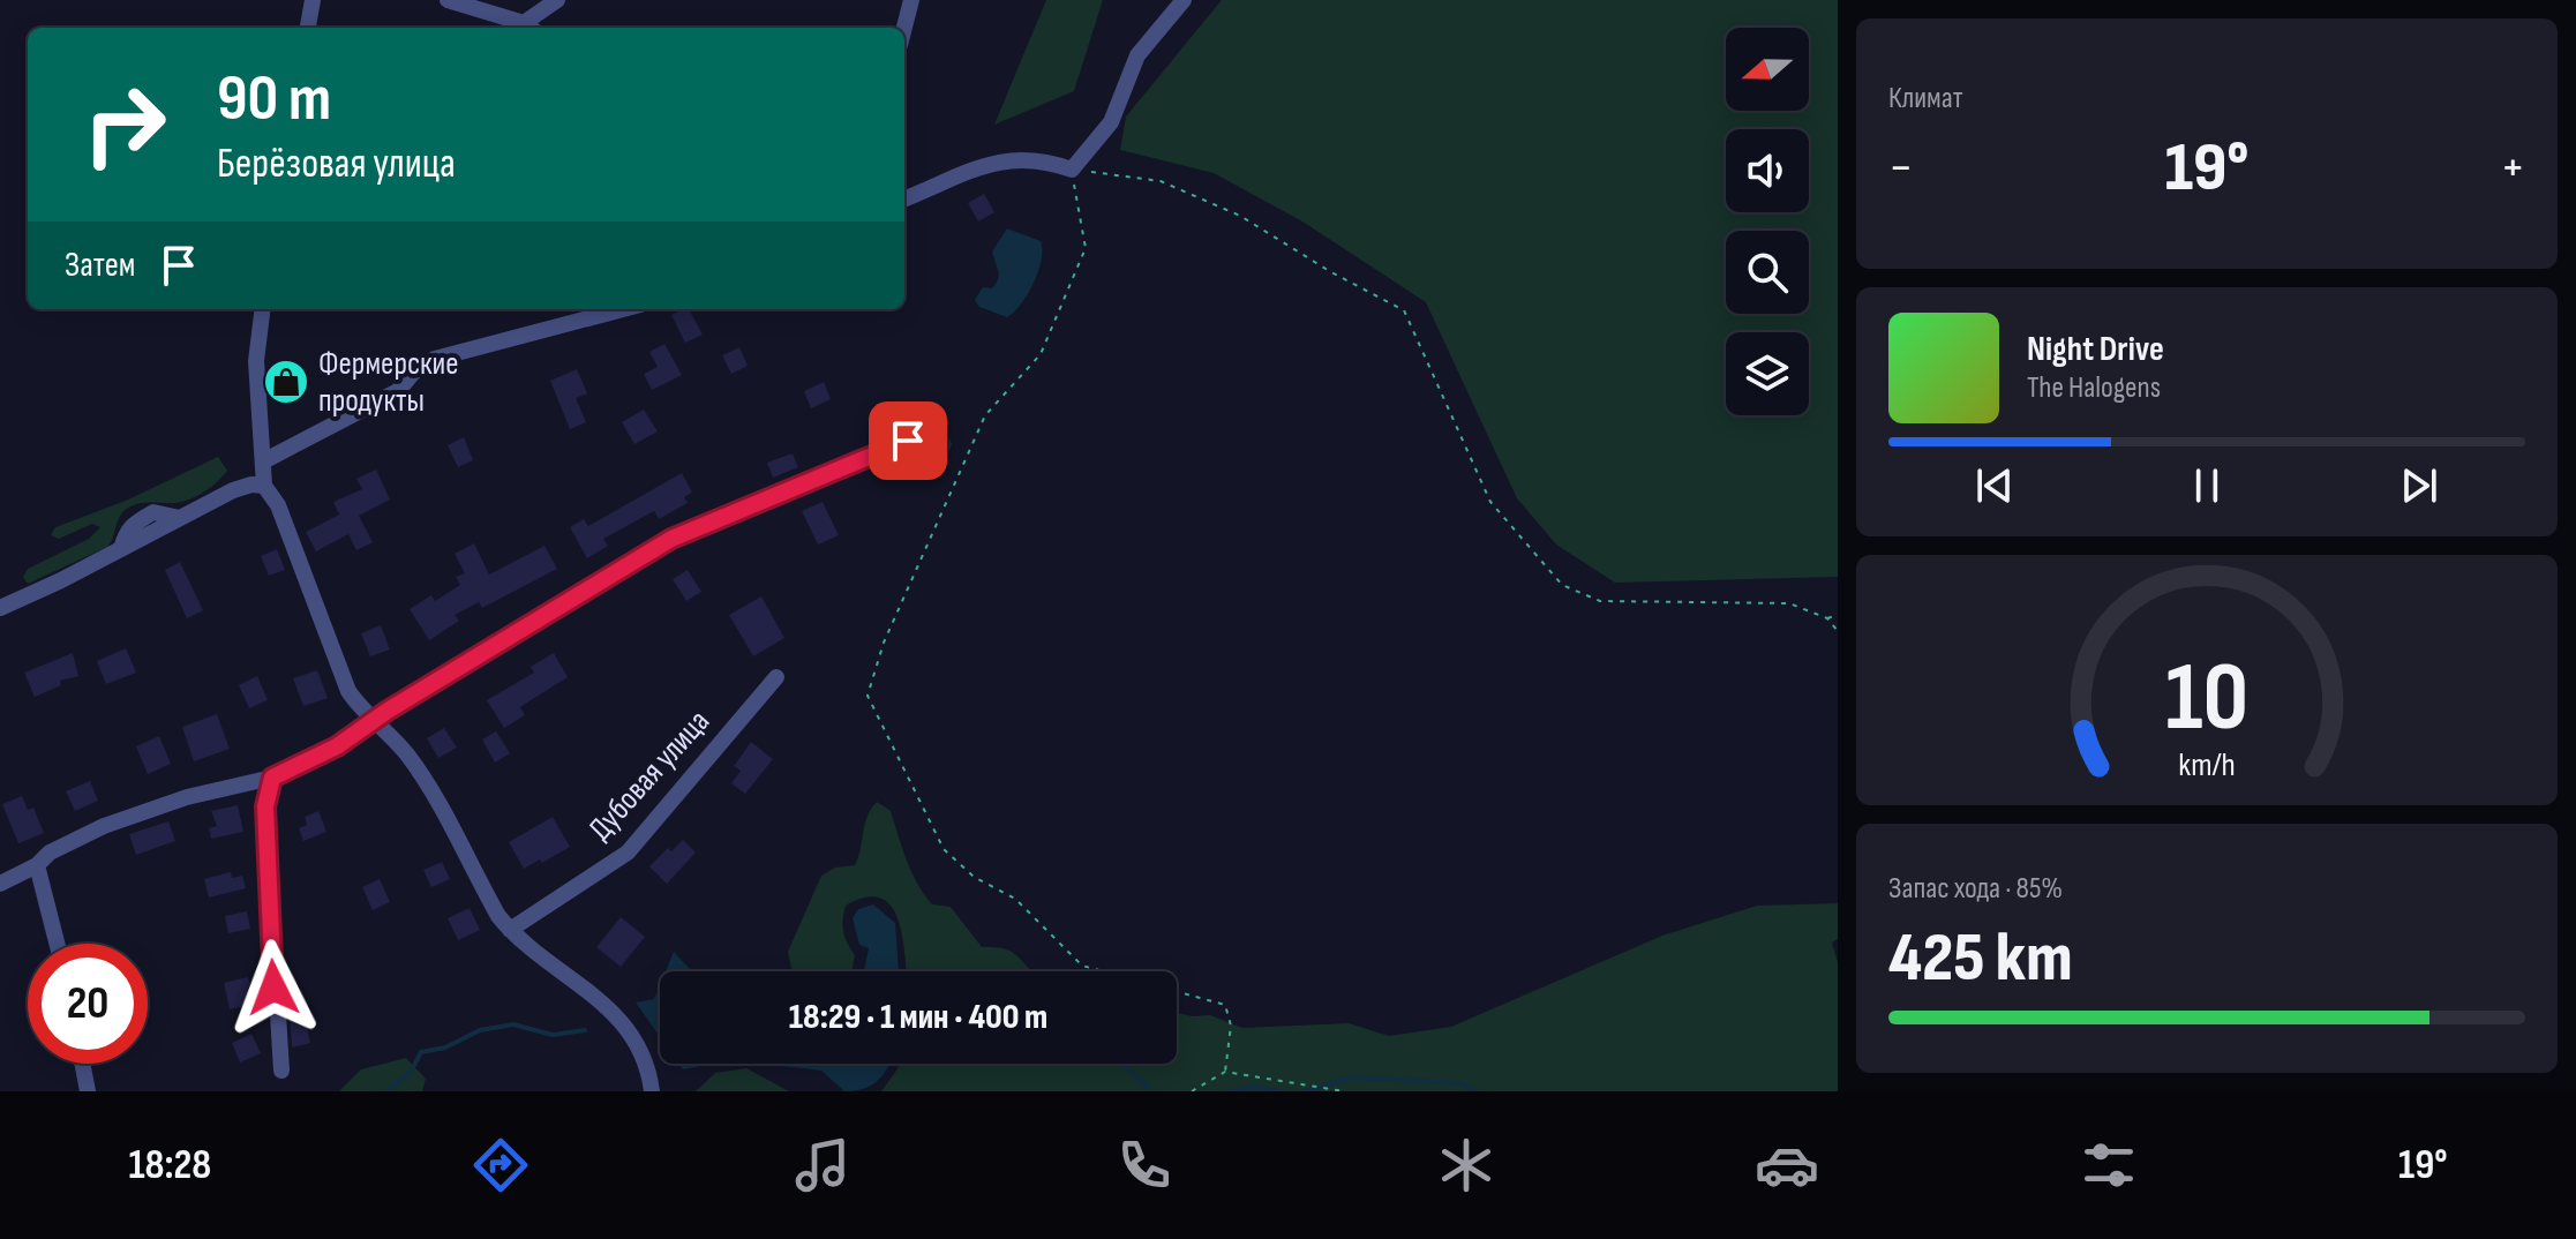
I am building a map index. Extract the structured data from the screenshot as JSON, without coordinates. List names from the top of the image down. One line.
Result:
{"streets":{"street":["Дубовая улица"]},"places":{"shop":["Фермерские продукты"]},"north":"left","page":{"tile":["Климат",["Запас хода · 85%","425 km"]],"turn":["90 m","Берёзовая улица"],"heat":["−","19°","+"],"then":"Затем","song":["Night Drive","The Halogens"],"limit":"20","trip":"18:29 · 1 мин · 400 m","tabs":["18:28","19°"],"gauge":["10","km/h"]}}
